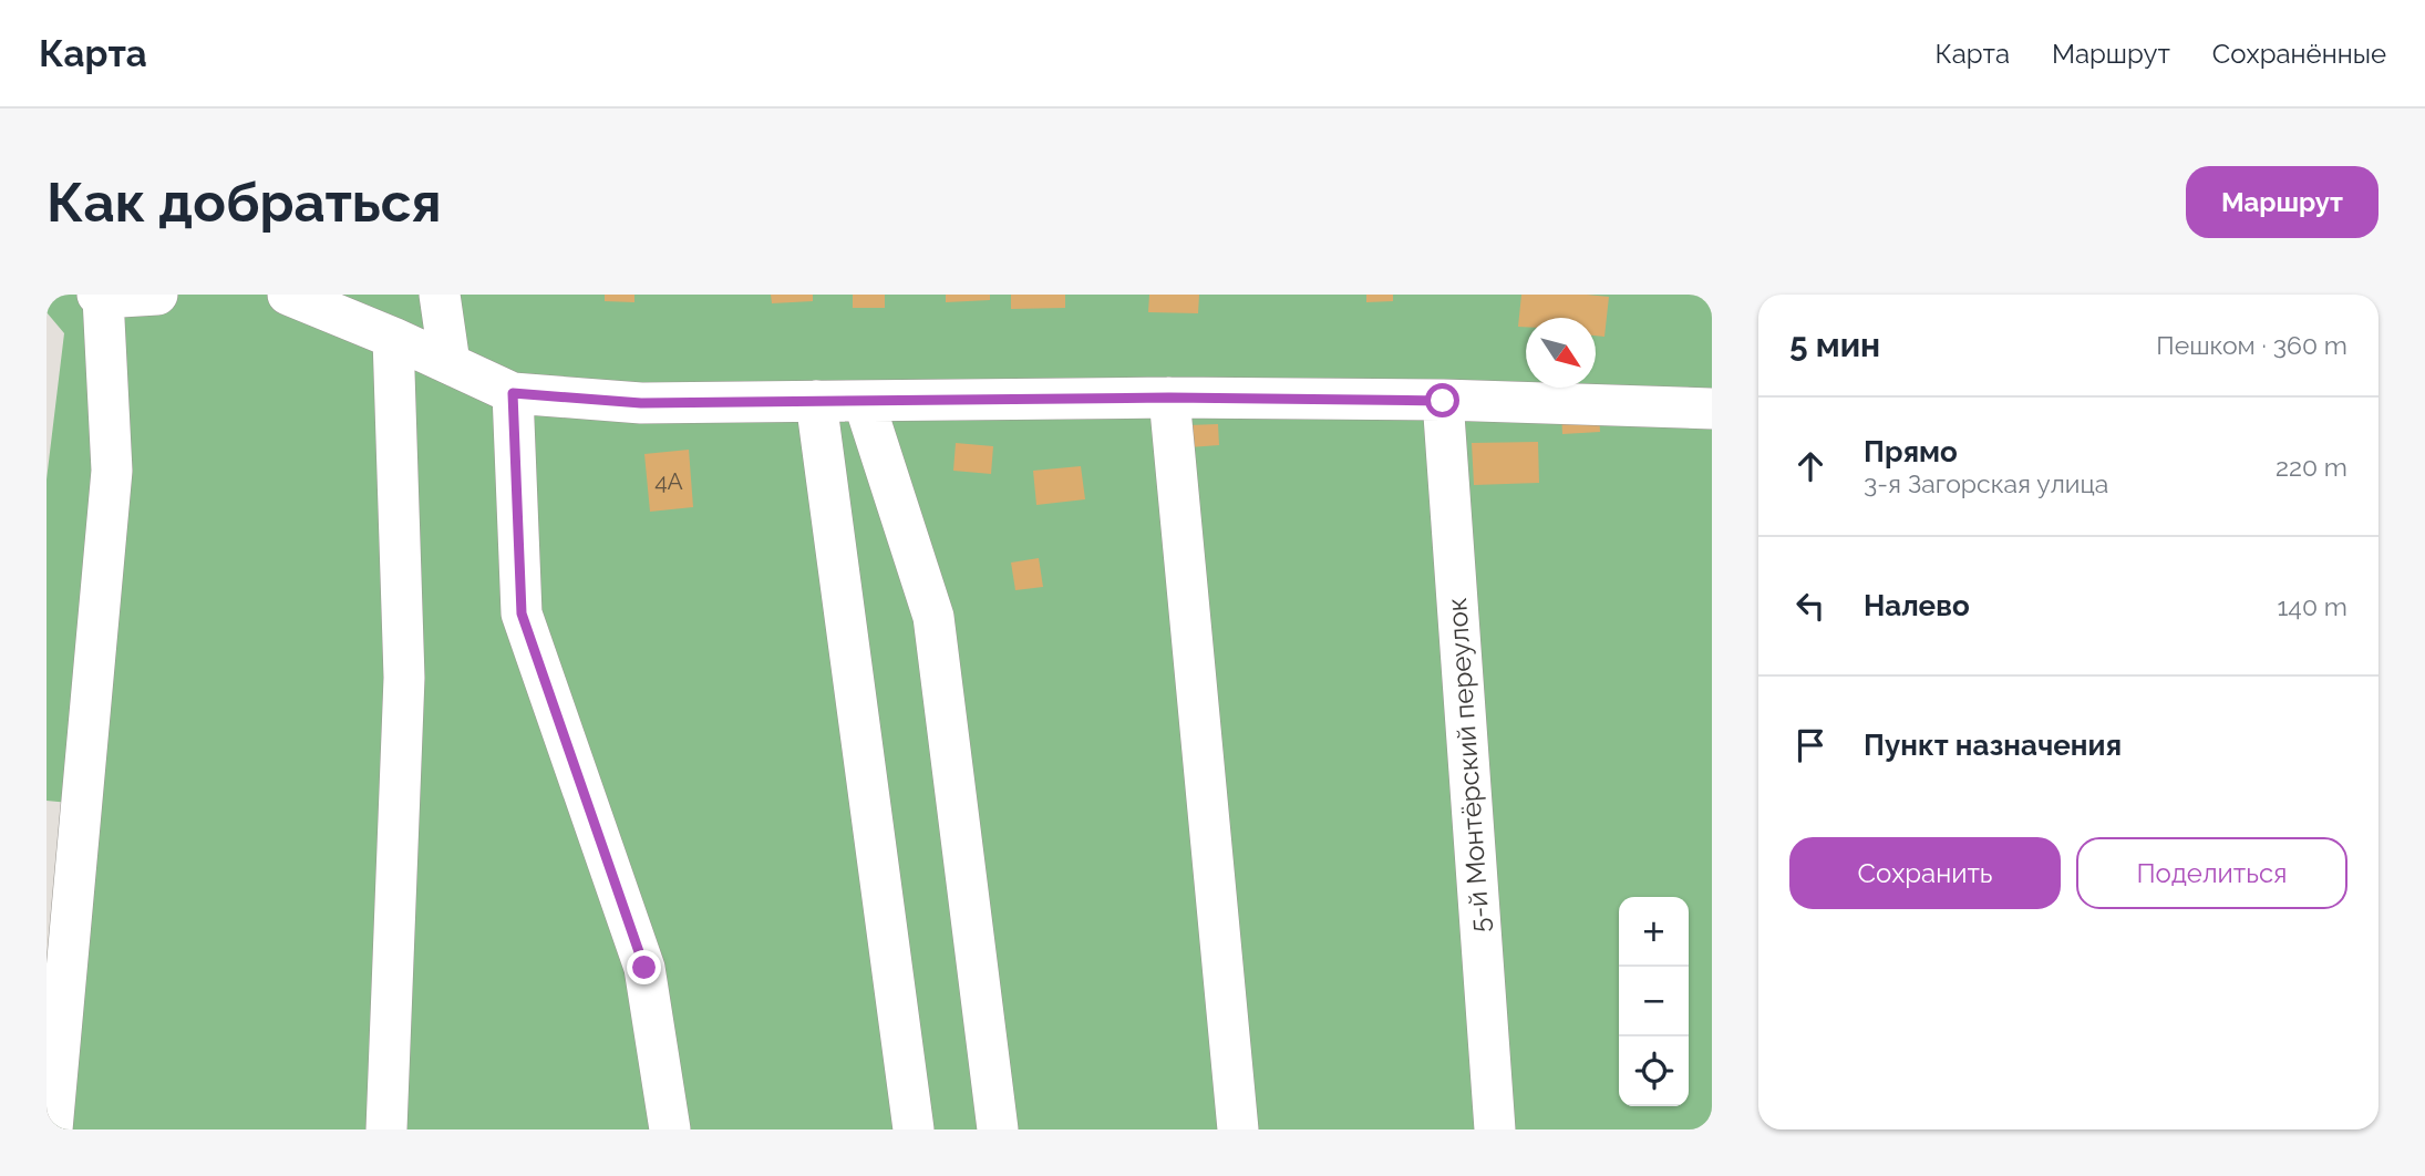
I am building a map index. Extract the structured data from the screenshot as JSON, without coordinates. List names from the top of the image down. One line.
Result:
{"streets":{"street":["5-й Монтёрский переулок"]},"house_numbers":["4А"],"north":"bottom right","page":{"header":"Карта","nav":["Карта","Маршрут","Сохранённые"],"buttons":["Маршрут",["Сохранить","Поделиться"]],"title":"Как добраться","heading":["5 мин","Пешком · 360 m"],"list":[["Прямо","3-я Загорская улица","220 m"],["Налево","140 m"],"Пункт назначения"],"map_buttons":["+","−"]}}
